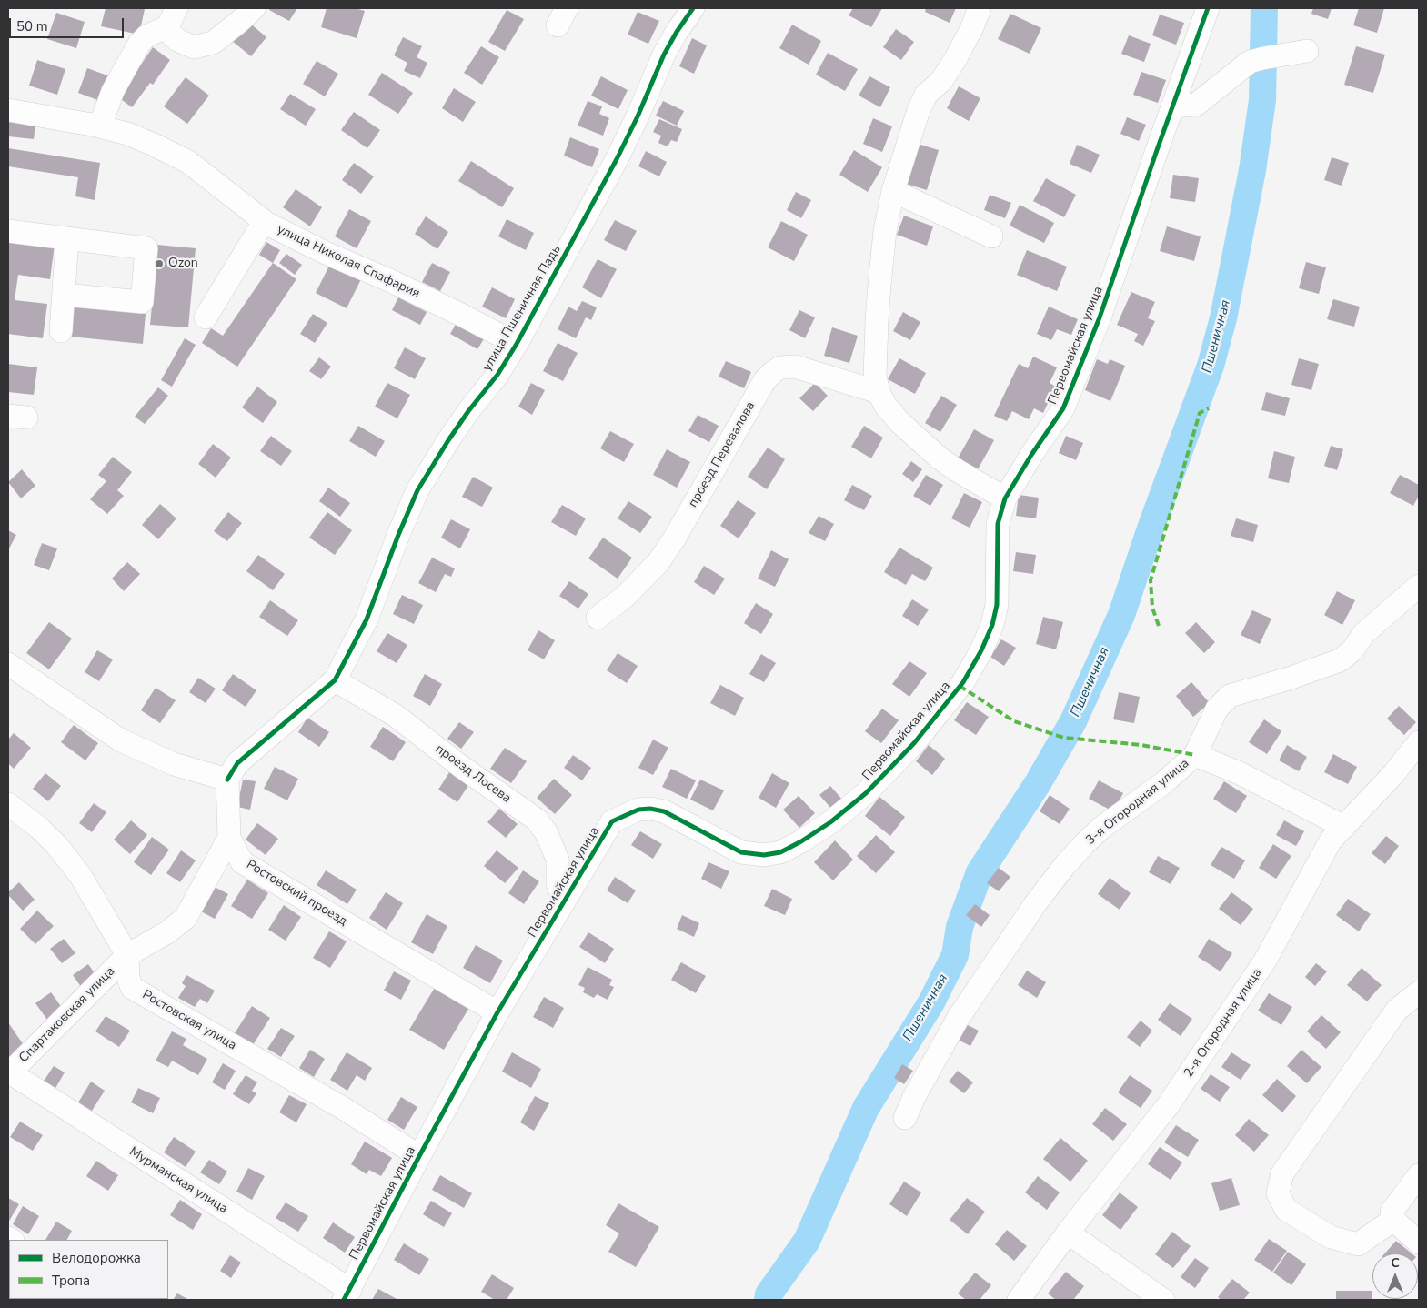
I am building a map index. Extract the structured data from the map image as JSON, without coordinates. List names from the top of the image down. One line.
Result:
{"streets":{"street":["улица Николая Спафария","улица Пшеничная Падь","Первомайская улица","проезд Перевалова","проезд Лосева","3-я Огородная улица","Ростовский проезд","Спартаковская улица","Ростовская улица","2-я Огородная улица","Мурманская улица"]},"crossings":[["улица Николая Спафария","улица Пшеничная Падь"],["улица Пшеничная Падь","проезд Лосева"],["улица Пшеничная Падь","Ростовский проезд"],["Первомайская улица","проезд Лосева"],["Первомайская улица","Ростовский проезд"],["Первомайская улица","Ростовская улица"],["Первомайская улица","Мурманская улица"],["Ростовский проезд","Спартаковская улица"],["Спартаковская улица","Ростовская улица"],["Спартаковская улица","Мурманская улица"]],"water":["Пшеничная"],"places":["Ozon"],"legend":["Велодорожка","Тропа"],"scale_bar":"50 m","north":"top"}
